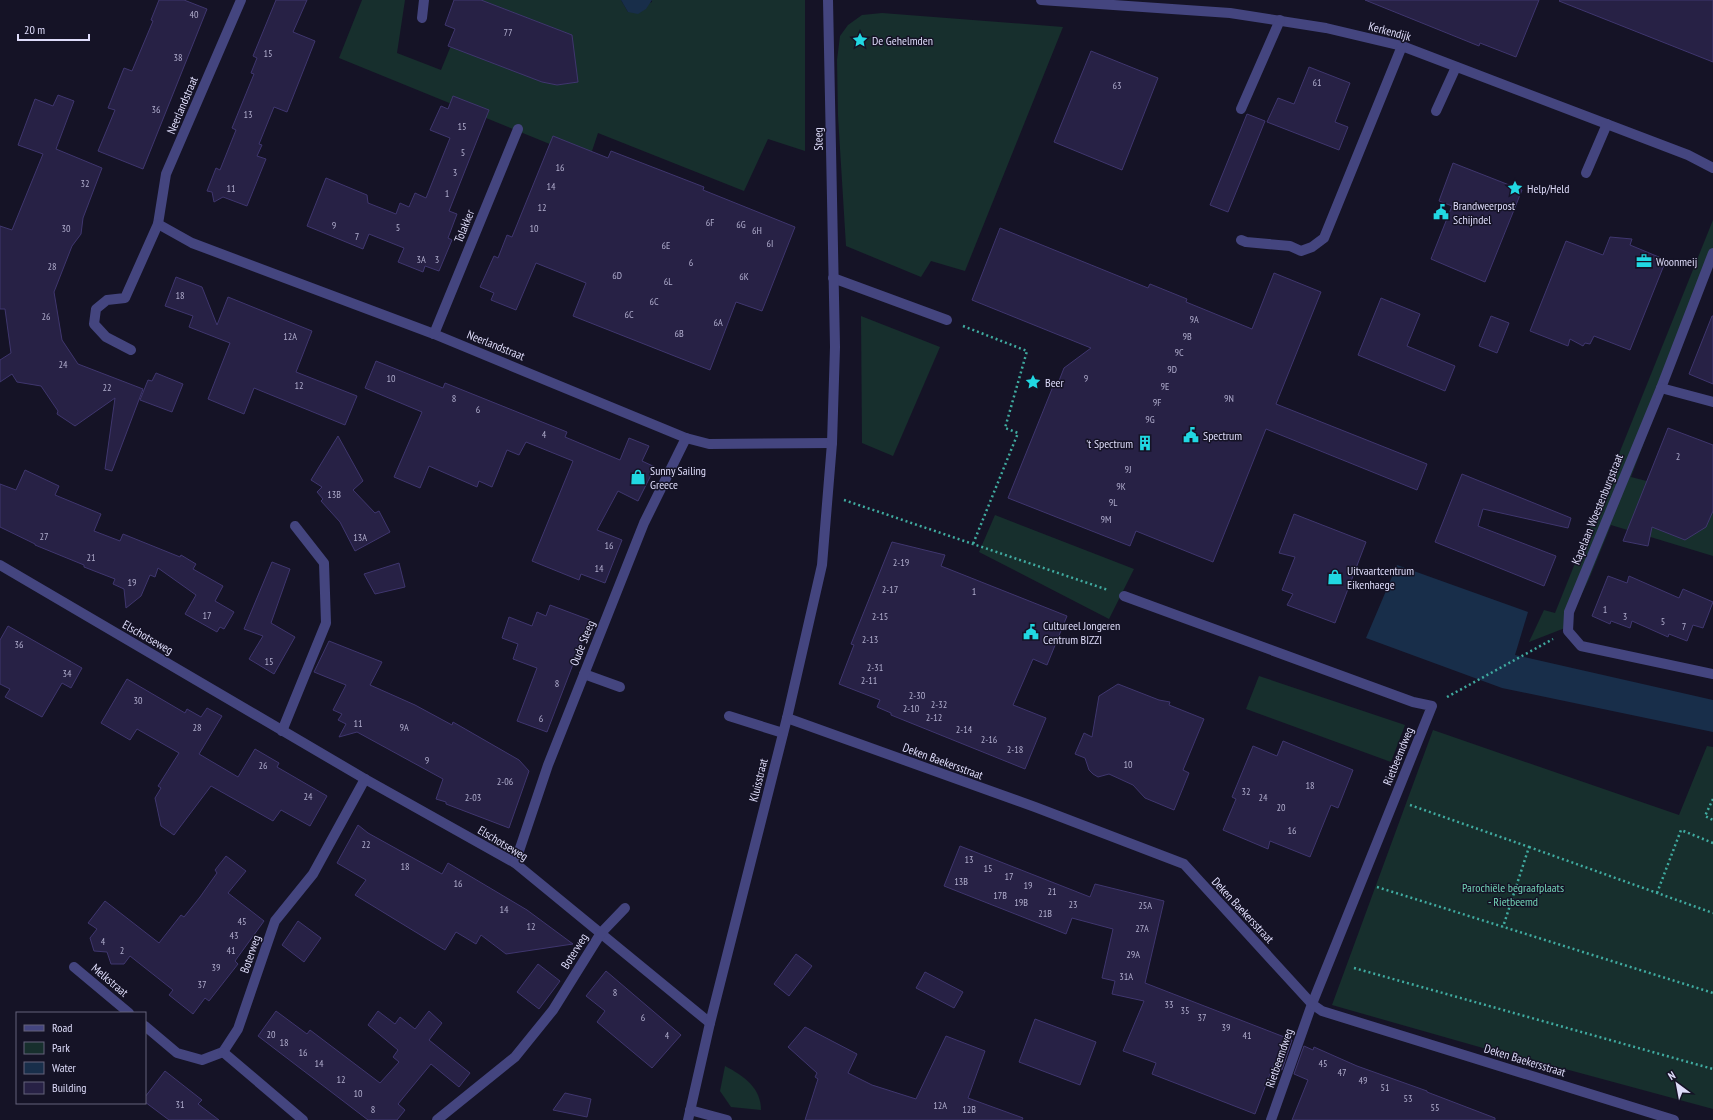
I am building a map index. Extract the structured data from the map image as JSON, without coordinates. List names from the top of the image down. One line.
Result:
{"streets":{"street":["Kerkendijk","Neerlandstraat","Steeg","Tolakker","Kapelaan Woestenburgstraat","Elschotseweg","Oude Steeg","Rietbeemdweg","Deken Baekersstraat","Kluisstraat","Boterweg","Melkstraat"]},"crossings":[["Neerlandstraat","Steeg"],["Neerlandstraat","Tolakker"],["Neerlandstraat","Oude Steeg"],["Neerlandstraat","Kluisstraat"],["Steeg","Kluisstraat"],["Elschotseweg","Oude Steeg"],["Elschotseweg","Kluisstraat"],["Elschotseweg","Boterweg"],["Rietbeemdweg","Deken Baekersstraat"],["Deken Baekersstraat","Kluisstraat"]],"parks":["Parochiële begraafplaats - Rietbeemd"],"places":{"place":["De Gehelmden","Help/Held","Beer"],"public building":["Brandweerpost Schijndel","Spectrum","Cultureel Jongeren Centrum BIZZI"],"office":["Woonmeij"],"building":["'t Spectrum"],"shop":["Sunny Sailing Greece","Uitvaartcentrum Eikenhaege"]},"house_numbers":["40","77","15","38","61","63","36","13","15","5","16","3","32","14","11","1","12","6F","6G","9","5","30","10","6H","7","6I","6E","3A","3","6","28","6D","6K","6L","18","6C","6C","26","9A","6A","6B","12A","9B","9C","24","9D","10","9","12","9E","22","8","9N","9F","6","9G","4","2","9J","9K","13B","9L","9M","27","13A","16","21","2-19","14","19","2-17","1","1","17","2-15","3","5","7","2-13","36","15","2-31","34","2-11","8","2-30","30","2-32","2-10","2-12","6","11","28","9A","2-14","2-16","2-18","9","10","26","2-06","18","32","24","2-03","24","20","16","22","13","18","15","17","13B","16","19","21","17B","19B","23","25A","14","21B","45","12","27A","43","4","2","41","29A","39","31A","37","8","33","35","6","37","39","20","4","41","18","16","14","45","47","12","49","51","10","53","31","12A","55","8","12B"],"legend":["Road","Park","Water","Building"],"scale_bar":"20 m","north":"top left"}
